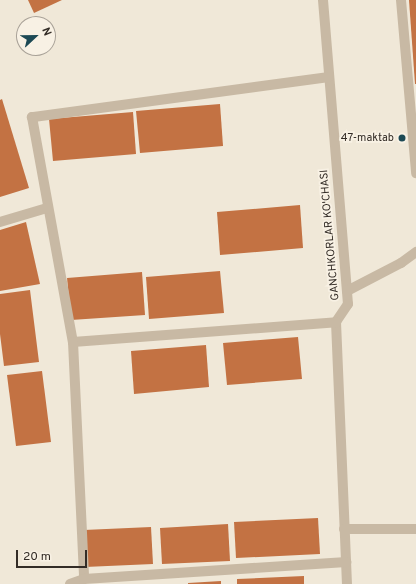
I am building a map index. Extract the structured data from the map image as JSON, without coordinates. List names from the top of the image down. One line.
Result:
{"streets":{"street":["GANCHKORLAR KO'CHASI"]},"places":["47-maktab"],"scale_bar":"20 m","north":"right"}
